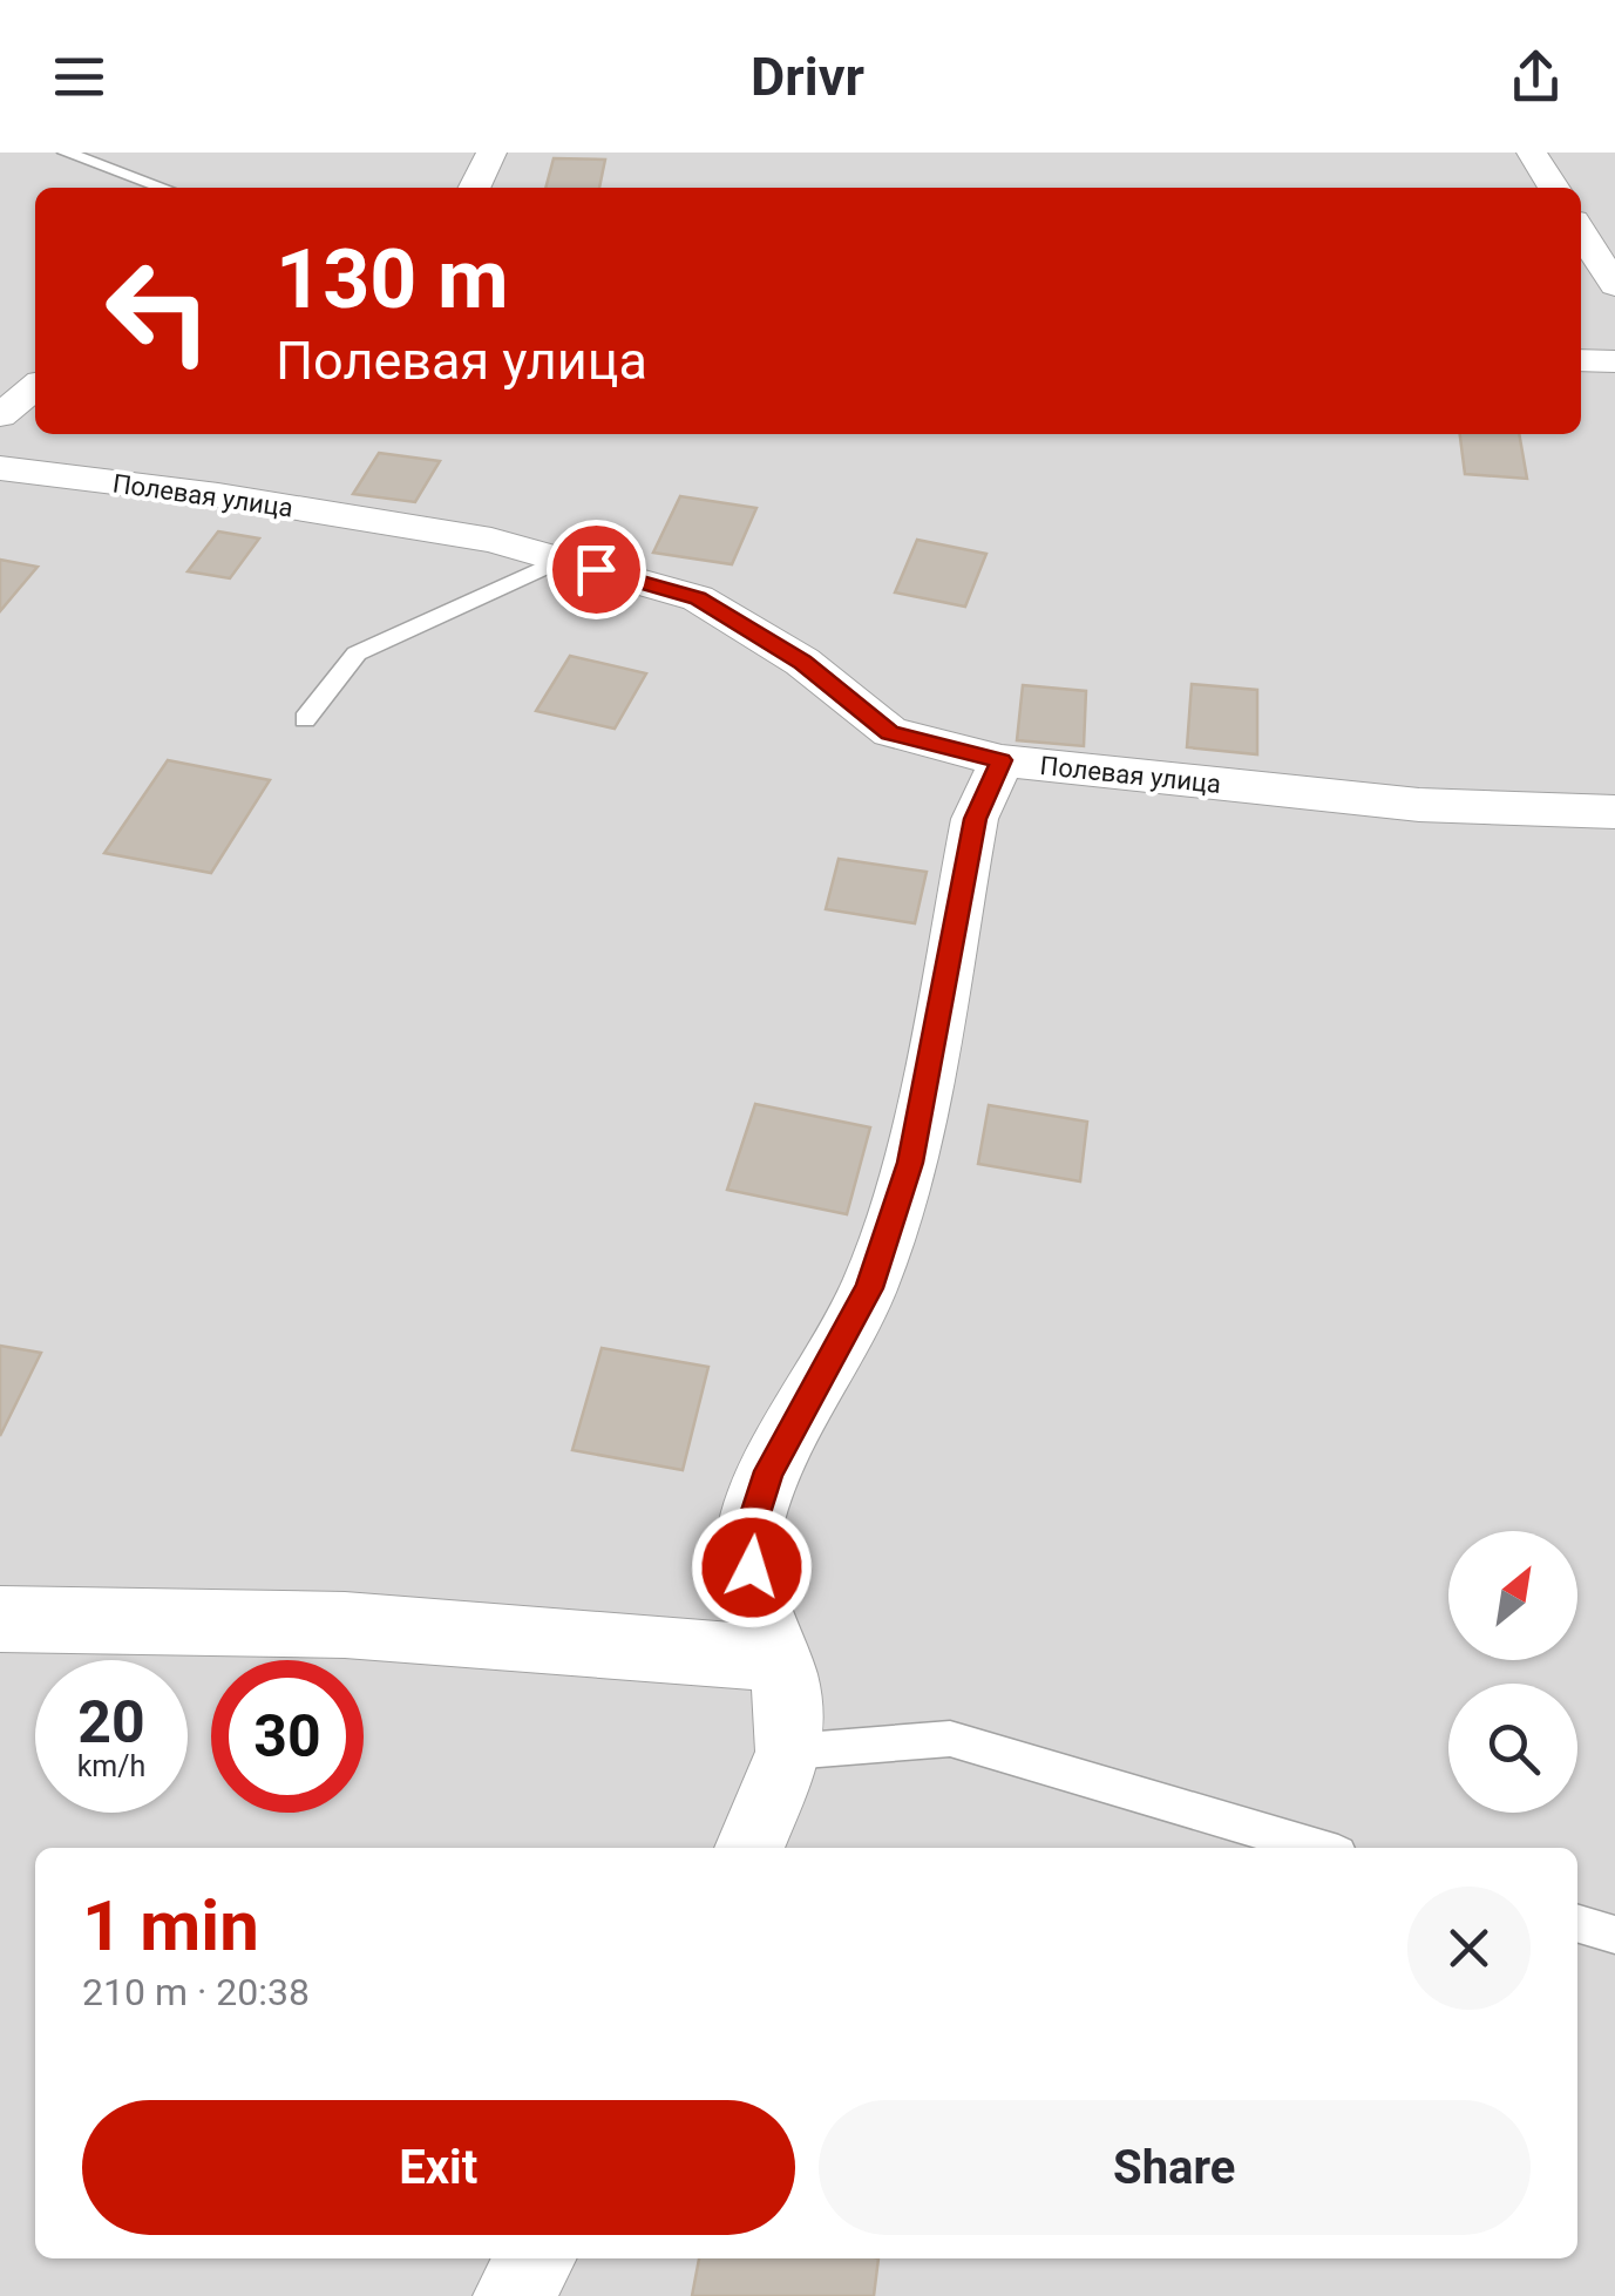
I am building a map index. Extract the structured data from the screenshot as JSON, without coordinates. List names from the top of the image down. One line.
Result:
{"streets":{"street":["Полевая улица"]},"north":"top right","page":{"header":"Drivr","turn":["130 m","Полевая улица"],"speed":"20 km/h","limit":"30","heading":["1 min","210 m · 20:38"],"buttons":["Exit","Share"]}}
